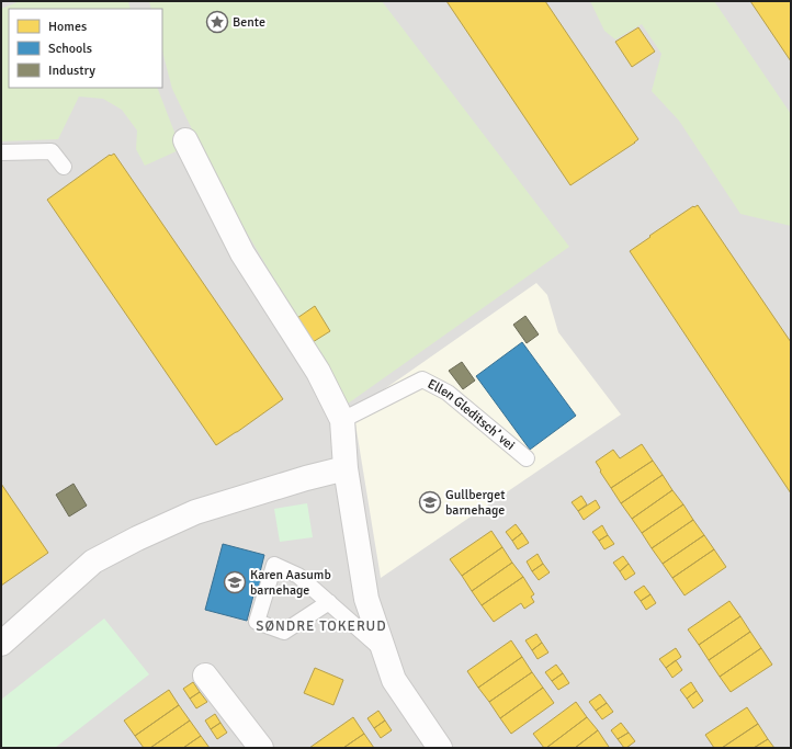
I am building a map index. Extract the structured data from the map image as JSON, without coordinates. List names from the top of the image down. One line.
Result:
{"streets":{"lane":["Ellen Gleditsch’ vei"]},"districts":["SØNDRE TOKERUD"],"places":{"place":["Bente"],"school or university":["Gullberget barnehage","Karen Aasumb barnehage"]},"legend":["Homes","Schools","Industry"]}
